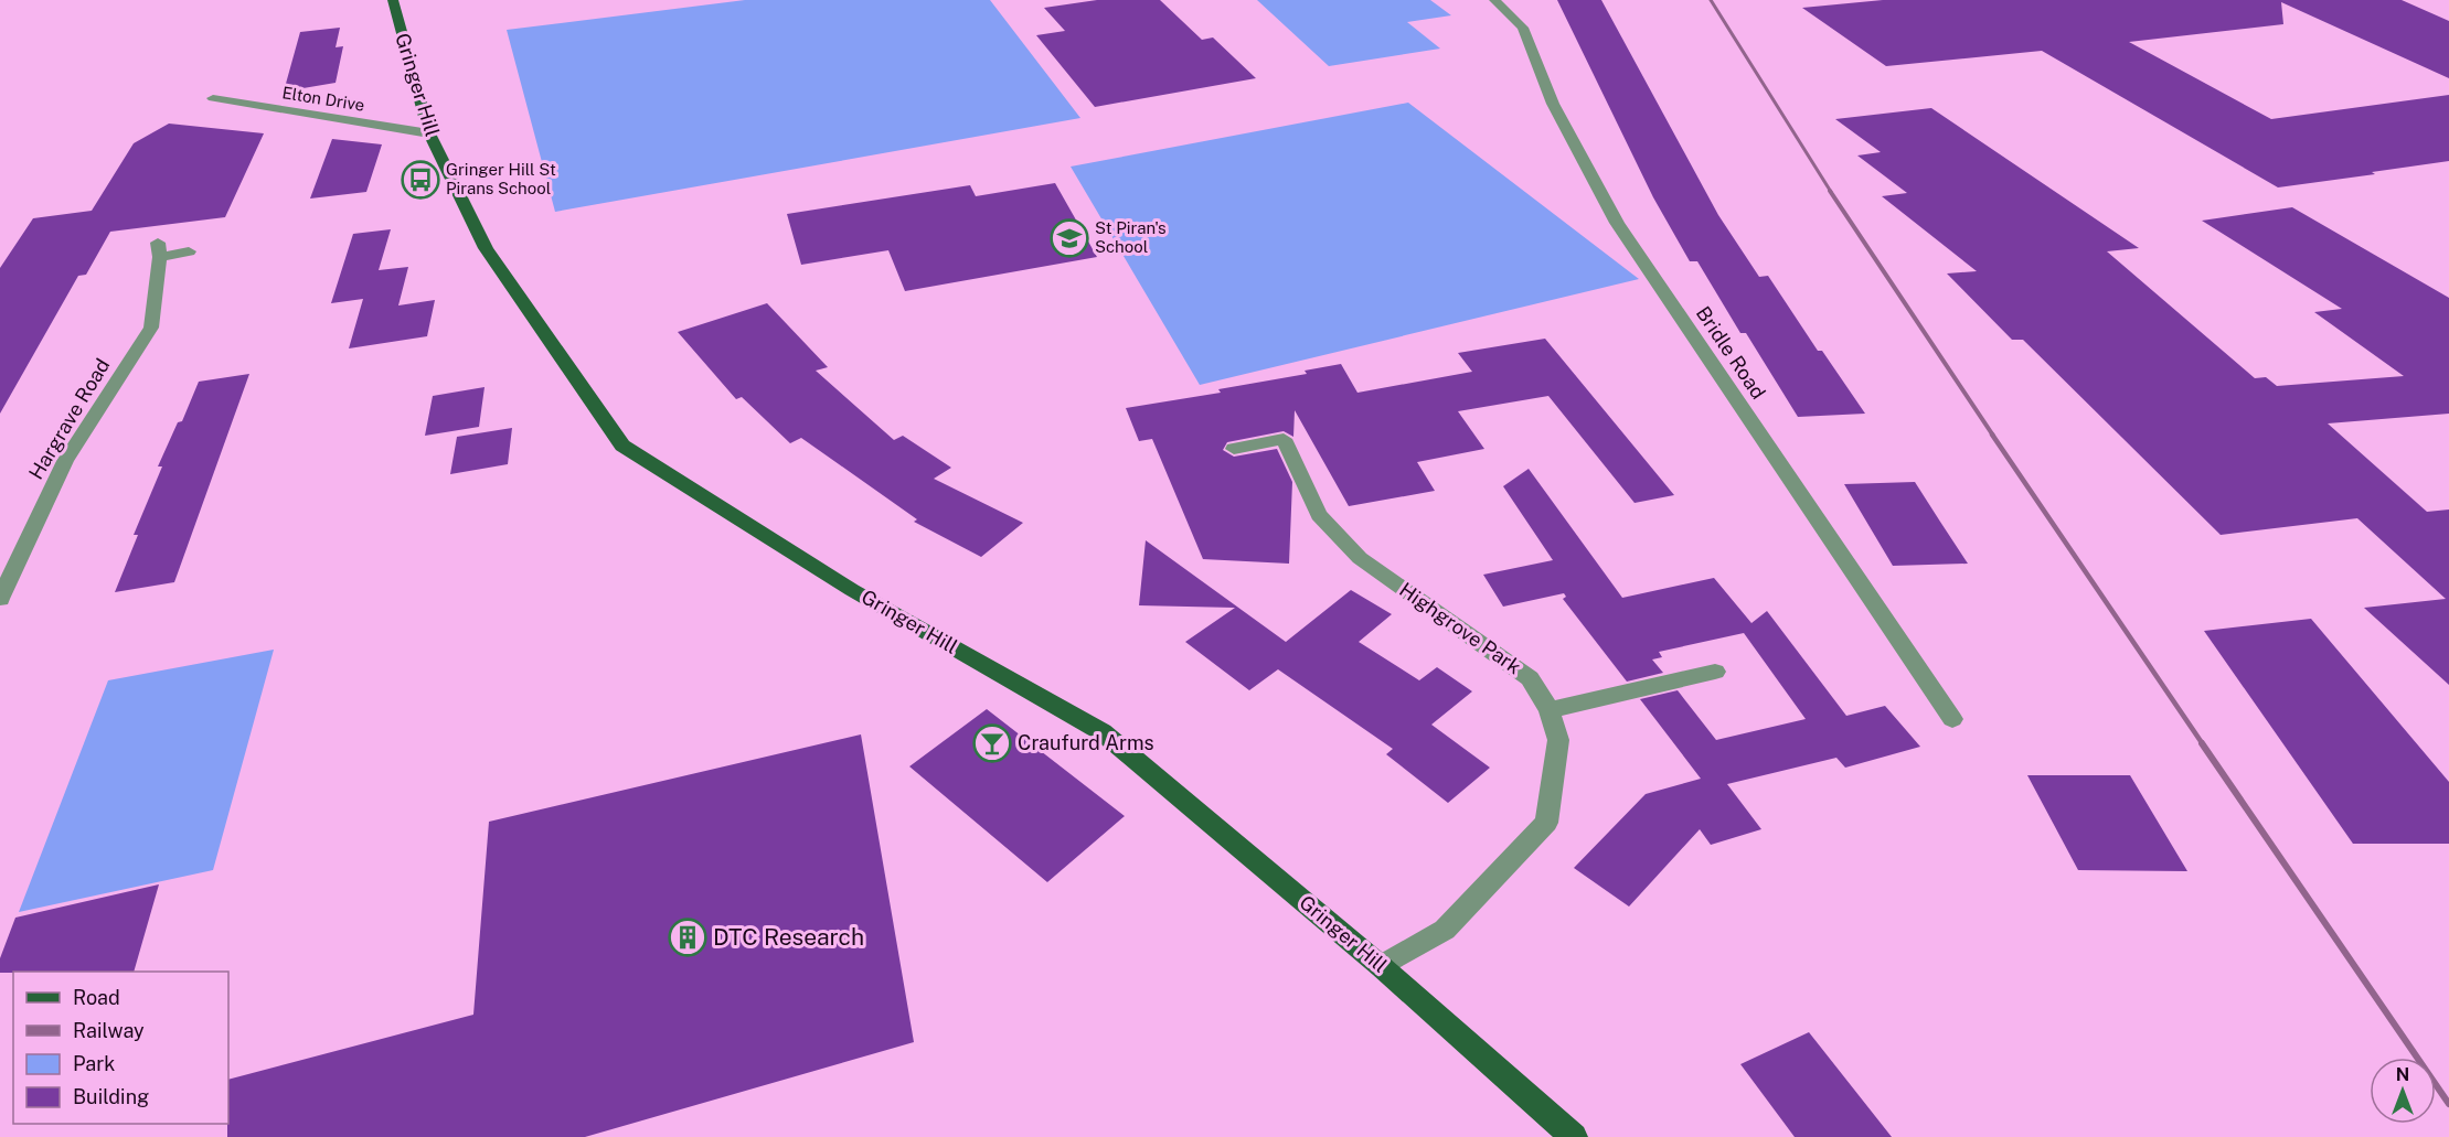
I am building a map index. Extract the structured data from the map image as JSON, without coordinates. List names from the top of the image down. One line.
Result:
{"streets":{"main road":["Gringer Hill"],"street":["Elton Drive","Bridle Road","Hargrave Road","Highgrove Park"]},"crossings":[["Gringer Hill","Elton Drive"],["Gringer Hill","Highgrove Park"]],"places":{"bus stop":["Gringer Hill St Pirans School"],"school or university":["St Piran's School"],"bar":["Craufurd Arms"],"building":["DTC Research"]},"legend":["Road","Railway","Park","Building"],"north":"top"}
